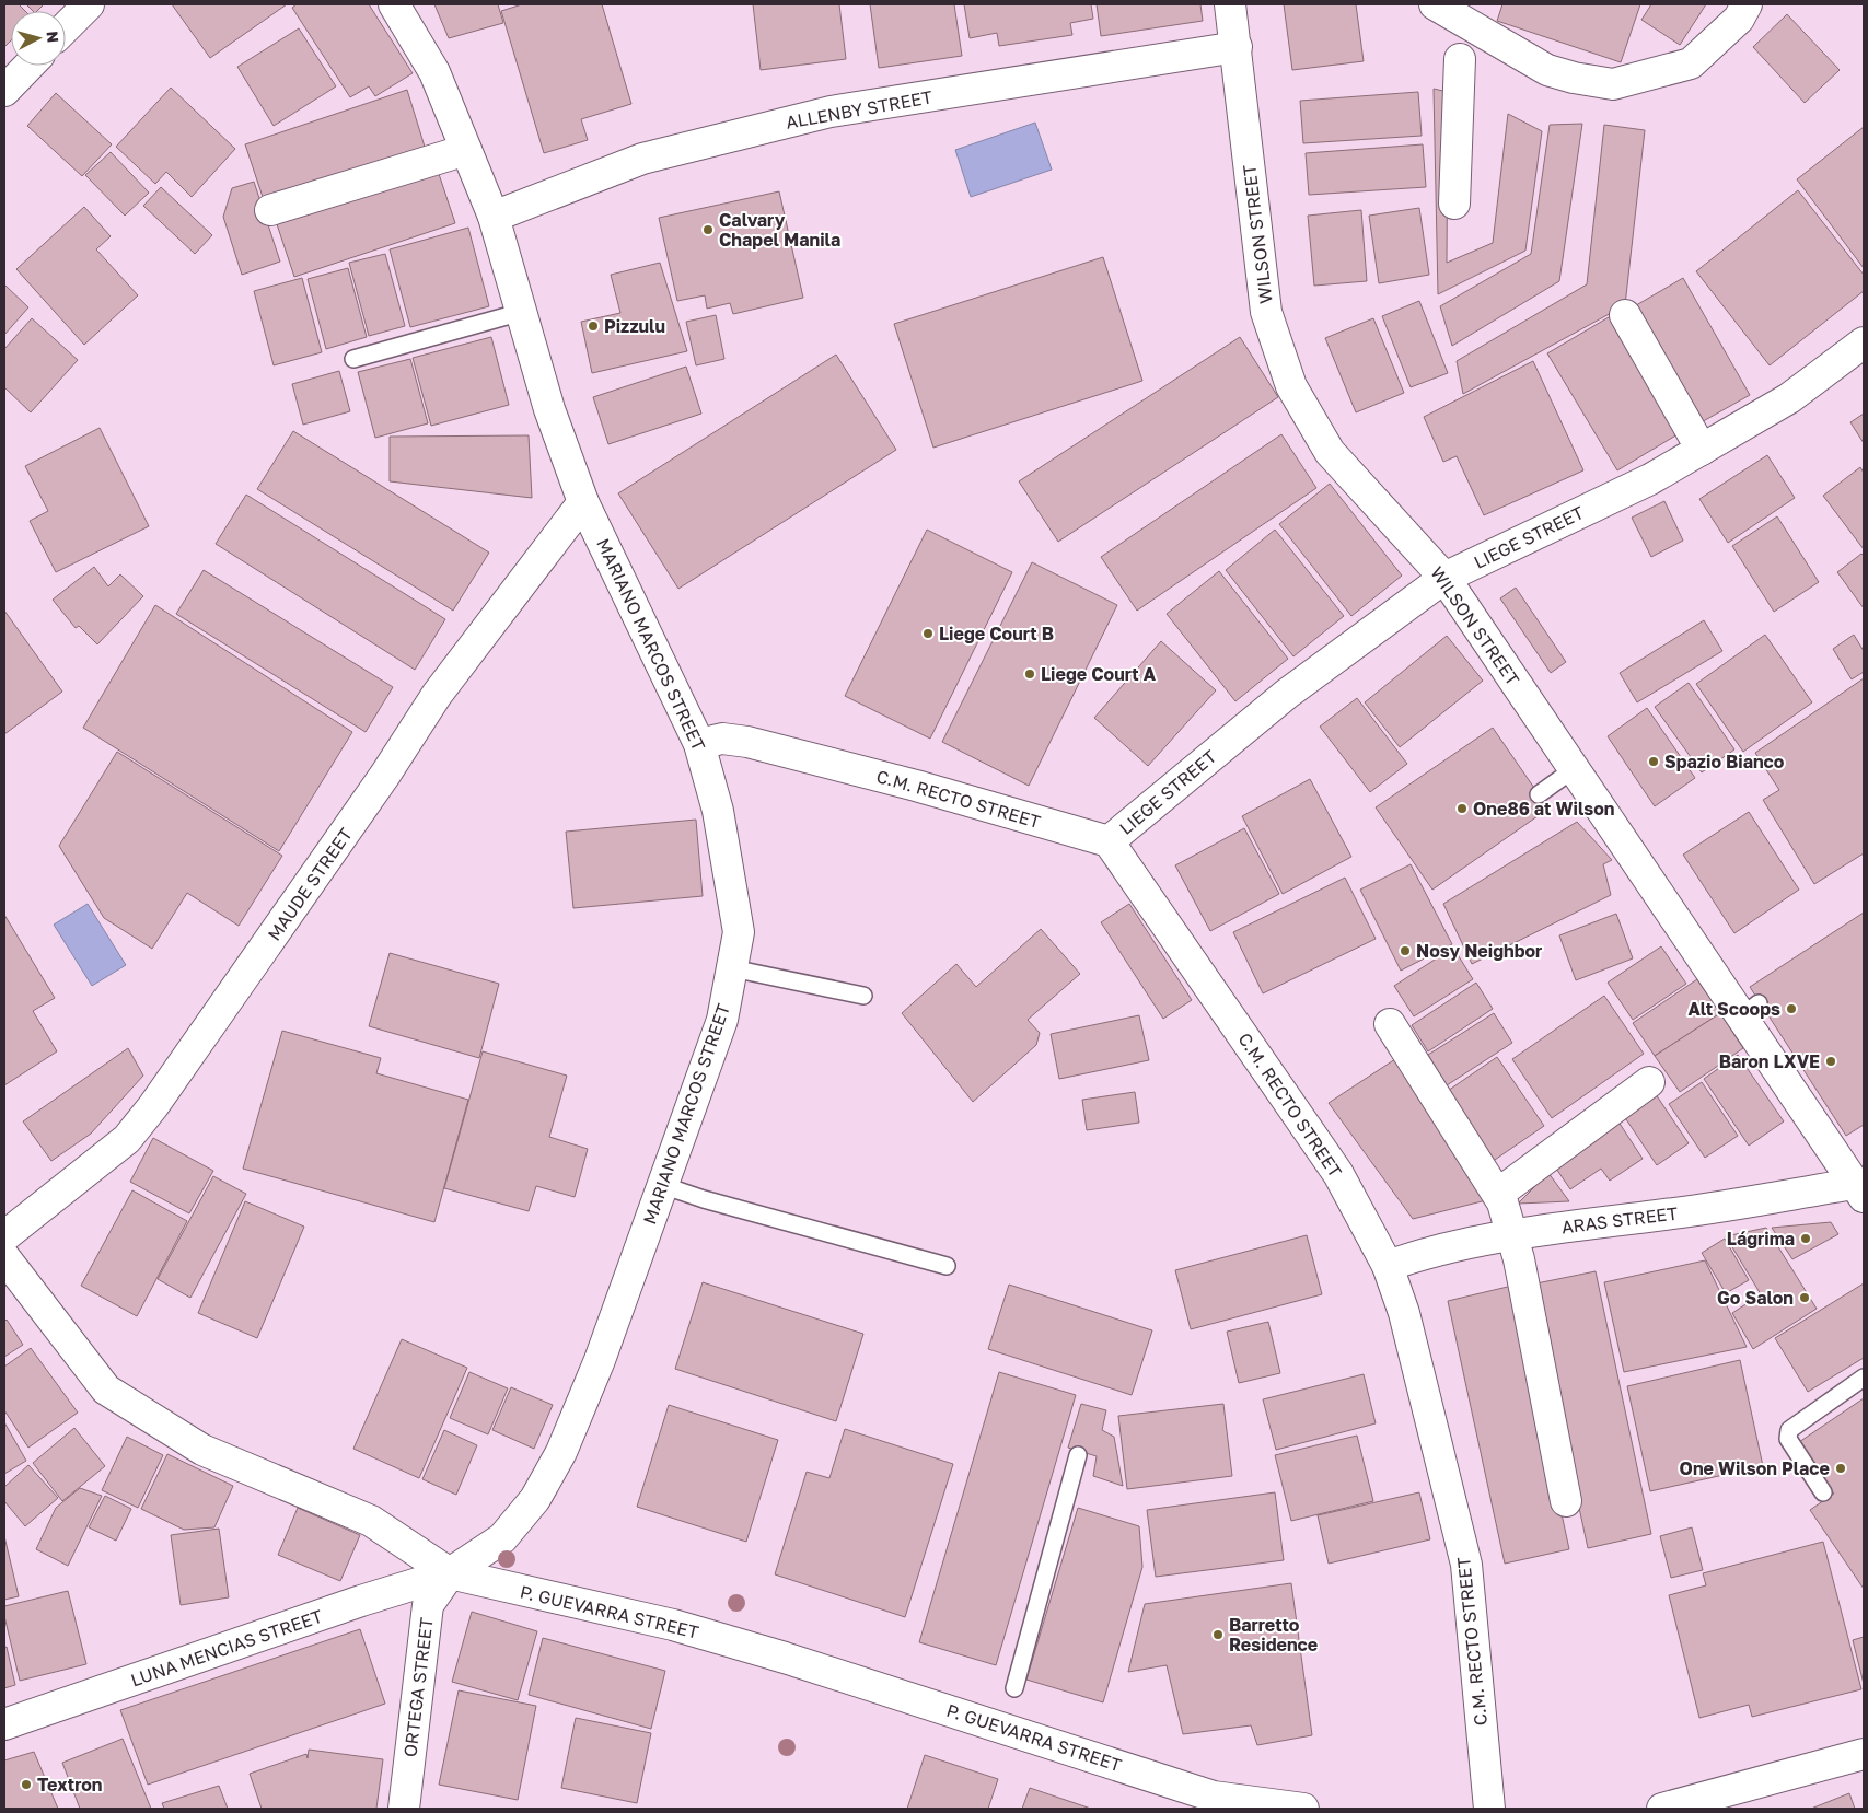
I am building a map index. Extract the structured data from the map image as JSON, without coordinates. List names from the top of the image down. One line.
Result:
{"streets":{"street":["ALLENBY STREET","WILSON STREET","LIEGE STREET","MARIANO MARCOS STREET","C.M. RECTO STREET","MAUDE STREET","ARAS STREET","P. GUEVARRA STREET","LUNA MENCIAS STREET","ORTEGA STREET"]},"crossings":[["ALLENBY STREET","WILSON STREET"],["ALLENBY STREET","MARIANO MARCOS STREET"],["WILSON STREET","LIEGE STREET"],["WILSON STREET","ARAS STREET"],["LIEGE STREET","C.M. RECTO STREET"],["MARIANO MARCOS STREET","C.M. RECTO STREET"],["MARIANO MARCOS STREET","MAUDE STREET"],["MARIANO MARCOS STREET","P. GUEVARRA STREET"],["MARIANO MARCOS STREET","LUNA MENCIAS STREET"],["MARIANO MARCOS STREET","ORTEGA STREET"],["C.M. RECTO STREET","ARAS STREET"],["P. GUEVARRA STREET","LUNA MENCIAS STREET"],["P. GUEVARRA STREET","ORTEGA STREET"],["LUNA MENCIAS STREET","ORTEGA STREET"]],"places":["Calvary Chapel Manila","Pizzulu","Liege Court B","Liege Court A","Spazio Bianco","One86 at Wilson","Nosy Neighbor","Alt Scoops","Baron LXVE","Lágrima","Go Salon","One Wilson Place","Barretto Residence","Textron"],"north":"right"}
